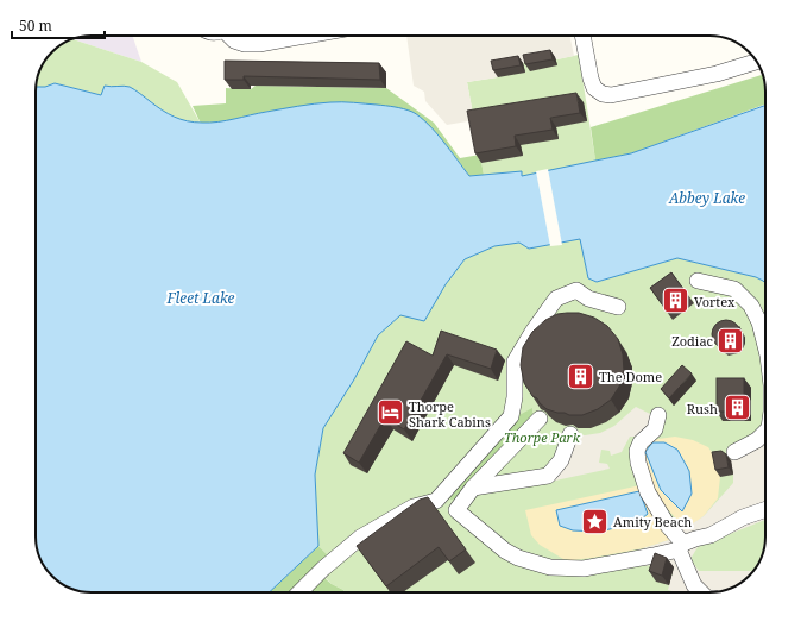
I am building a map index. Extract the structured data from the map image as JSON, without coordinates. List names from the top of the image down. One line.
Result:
{"water":["Abbey Lake","Fleet Lake"],"parks":["Thorpe Park"],"places":{"building":["Vortex","Zodiac","The Dome","Rush"],"hotel":["Thorpe Shark Cabins"],"place":["Amity Beach"]},"scale_bar":"50 m"}
